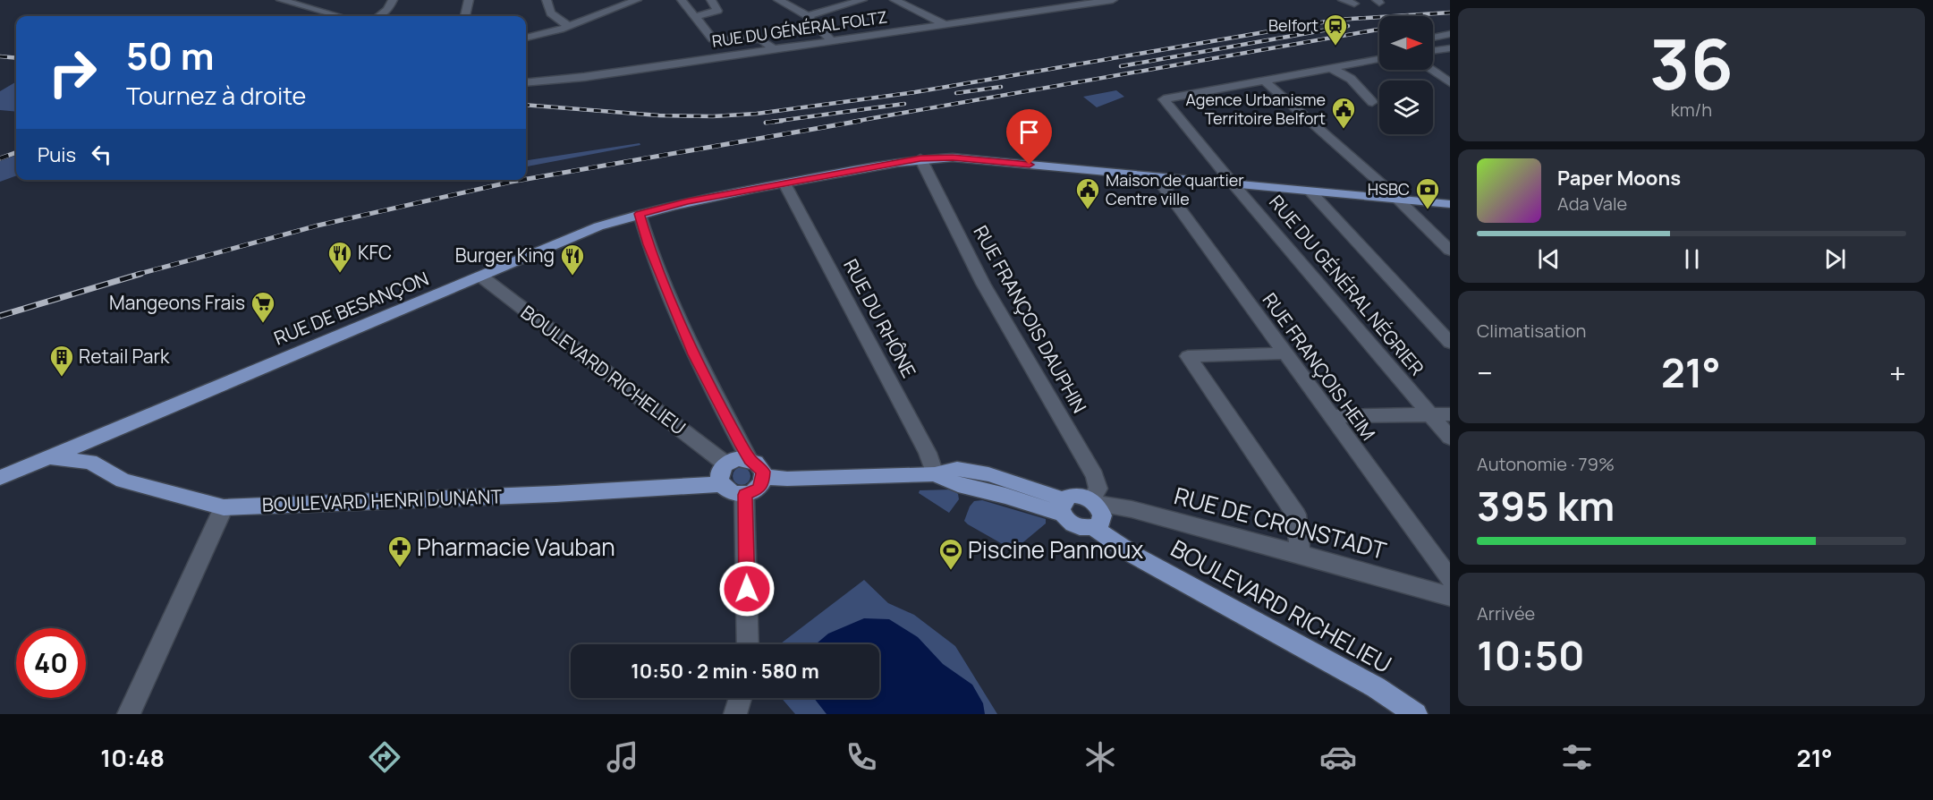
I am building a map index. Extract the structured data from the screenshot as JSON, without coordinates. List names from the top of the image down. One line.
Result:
{"streets":{"main road":["RUE DE BESANÇON","BOULEVARD RICHELIEU","BOULEVARD HENRI DUNANT"],"street":["RUE DU GÉNÉRAL FOLTZ","RUE DU GÉNÉRAL NÉGRIER","RUE DU RHÔNE","RUE FRANÇOIS DAUPHIN","RUE FRANÇOIS HEIM","RUE DE CRONSTADT"]},"crossings":[["RUE DU GÉNÉRAL NÉGRIER","RUE DE BESANÇON"],["RUE DE BESANÇON","RUE DU RHÔNE"],["RUE DE BESANÇON","RUE FRANÇOIS DAUPHIN"],["RUE DE BESANÇON","RUE FRANÇOIS HEIM"],["RUE DE BESANÇON","BOULEVARD RICHELIEU"],["RUE DE BESANÇON","BOULEVARD HENRI DUNANT"],["RUE FRANÇOIS DAUPHIN","BOULEVARD RICHELIEU"],["RUE FRANÇOIS DAUPHIN","RUE DE CRONSTADT"],["BOULEVARD RICHELIEU","BOULEVARD HENRI DUNANT"],["BOULEVARD RICHELIEU","RUE DE CRONSTADT"]],"places":{"station":["Belfort"],"public building":["Agence Urbanisme Territoire Belfort","Maison de quartier Centre ville"],"bank":["HSBC"],"restaurant":["KFC","Burger King"],"supermarket":["Mangeons Frais"],"building":["Retail Park"],"pharmacy":["Pharmacie Vauban"],"sports":["Piscine Pannoux"]},"north":"right","page":{"tile":[["36","km/h"],"Climatisation",["Autonomie · 79%","395 km"],["Arrivée","10:50"]],"turn":["50 m","Tournez à droite"],"then":"Puis","song":["Paper Moons","Ada Vale"],"heat":["−","21°","+"],"limit":"40","trip":"10:50 · 2 min · 580 m","tabs":["10:48","21°"]}}
